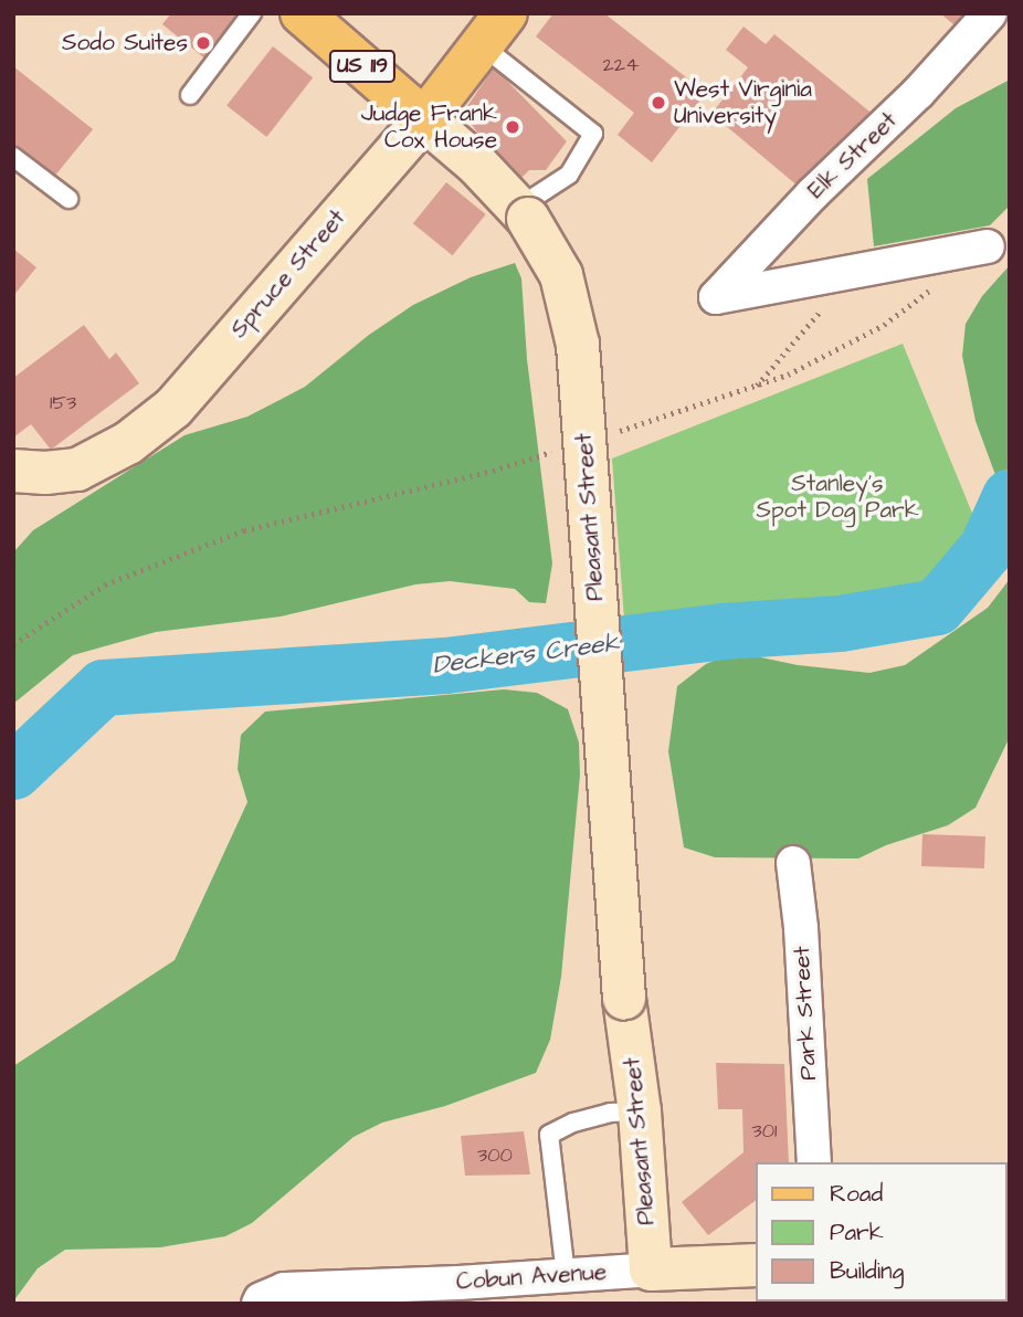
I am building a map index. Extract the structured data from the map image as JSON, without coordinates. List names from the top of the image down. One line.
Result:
{"streets":{"main road":["US 119","Spruce Street","Pleasant Street"],"street":["Elk Street","Park Street","Cobun Avenue"]},"crossings":[["Spruce Street","Pleasant Street"],["Pleasant Street","Cobun Avenue"]],"water":["Deckers Creek"],"parks":["Stanley's Spot Dog Park"],"places":["Sodo Suites","West Virginia University","Judge Frank Cox House"],"house_numbers":["224","153","301","300"],"legend":["Road","Park","Building"]}
